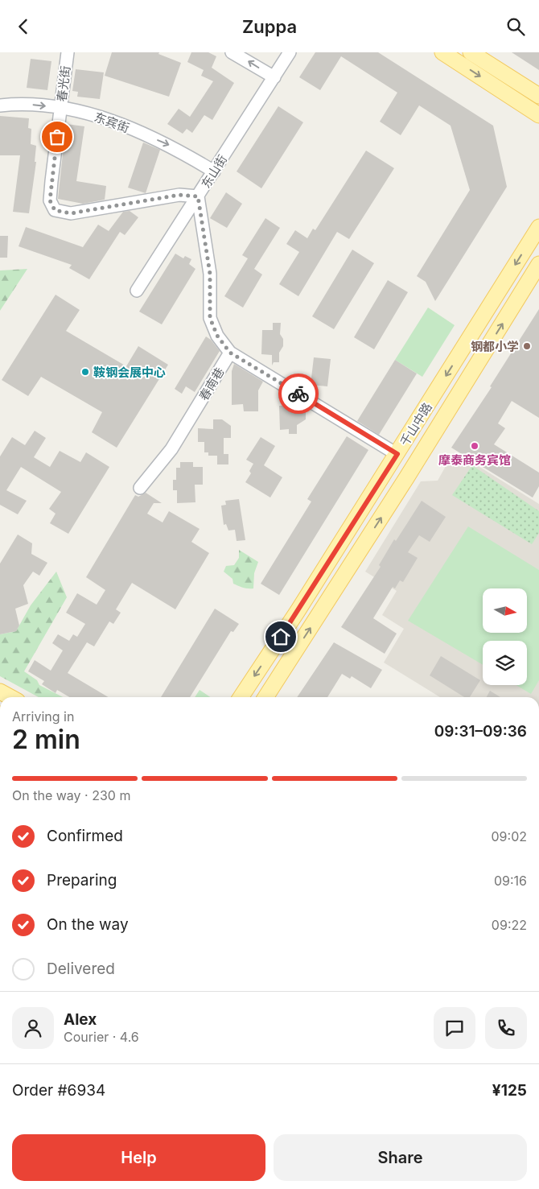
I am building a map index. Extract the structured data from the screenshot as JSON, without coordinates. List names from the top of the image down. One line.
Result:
{"streets":{"main road":["千山中路"],"street":["春光街","东宾街","东山街","春南巷"]},"crossings":[["春光街","东宾街"],["春光街","东山街"],["东宾街","东山街"]],"one_way":["东宾街"],"places":["钢都小学","鞍钢会展中心","摩泰商务宾馆"],"north":"right","page":{"header":"Zuppa","heading":["2 min","Arriving in","09:31–09:36"],"panel":["Alex","Courier · 4.6","Order #6934","¥125"],"bar":"On the way · 230 m","list":[["Confirmed","09:02"],["Preparing","09:16"],["On the way","09:22"],"Delivered"],"buttons":["Help","Share"]}}
